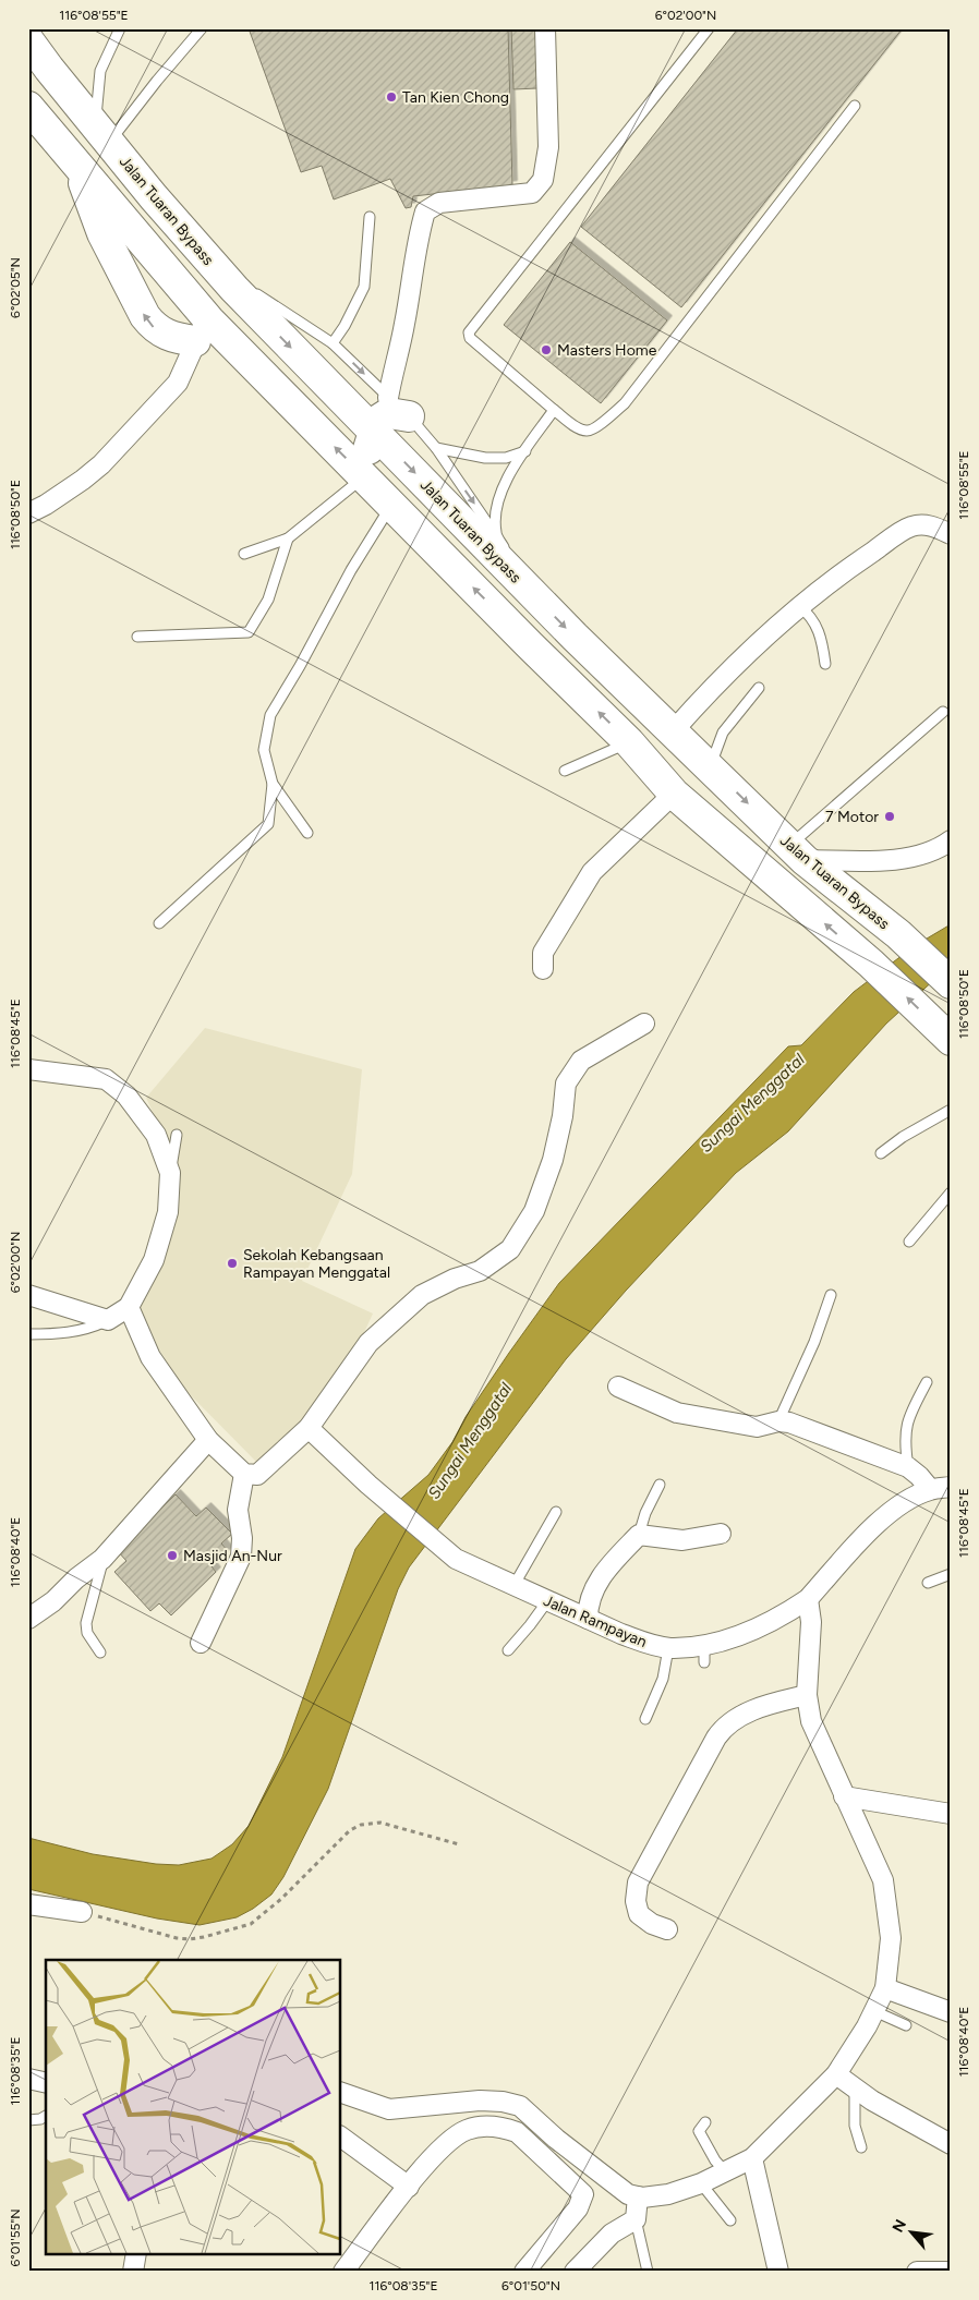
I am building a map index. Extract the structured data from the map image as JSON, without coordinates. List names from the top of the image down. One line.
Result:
{"streets":{"highway":["Jalan Tuaran Bypass"],"street":["Jalan Rampayan"]},"water":["Sungai Menggatal"],"places":["Tan Kien Chong","Masters Home","7 Motor","Sekolah Kebangsaan Rampayan Menggatal","Masjid An-Nur"],"north":"top left","coordinates":["116°08'55\"E","6°02'00\"N","6°02'05\"N","116°08'50\"E","116°08'45\"E","116°08'40\"E","116°08'35\"E","6°01'55\"N","6°01'50\"N"]}
